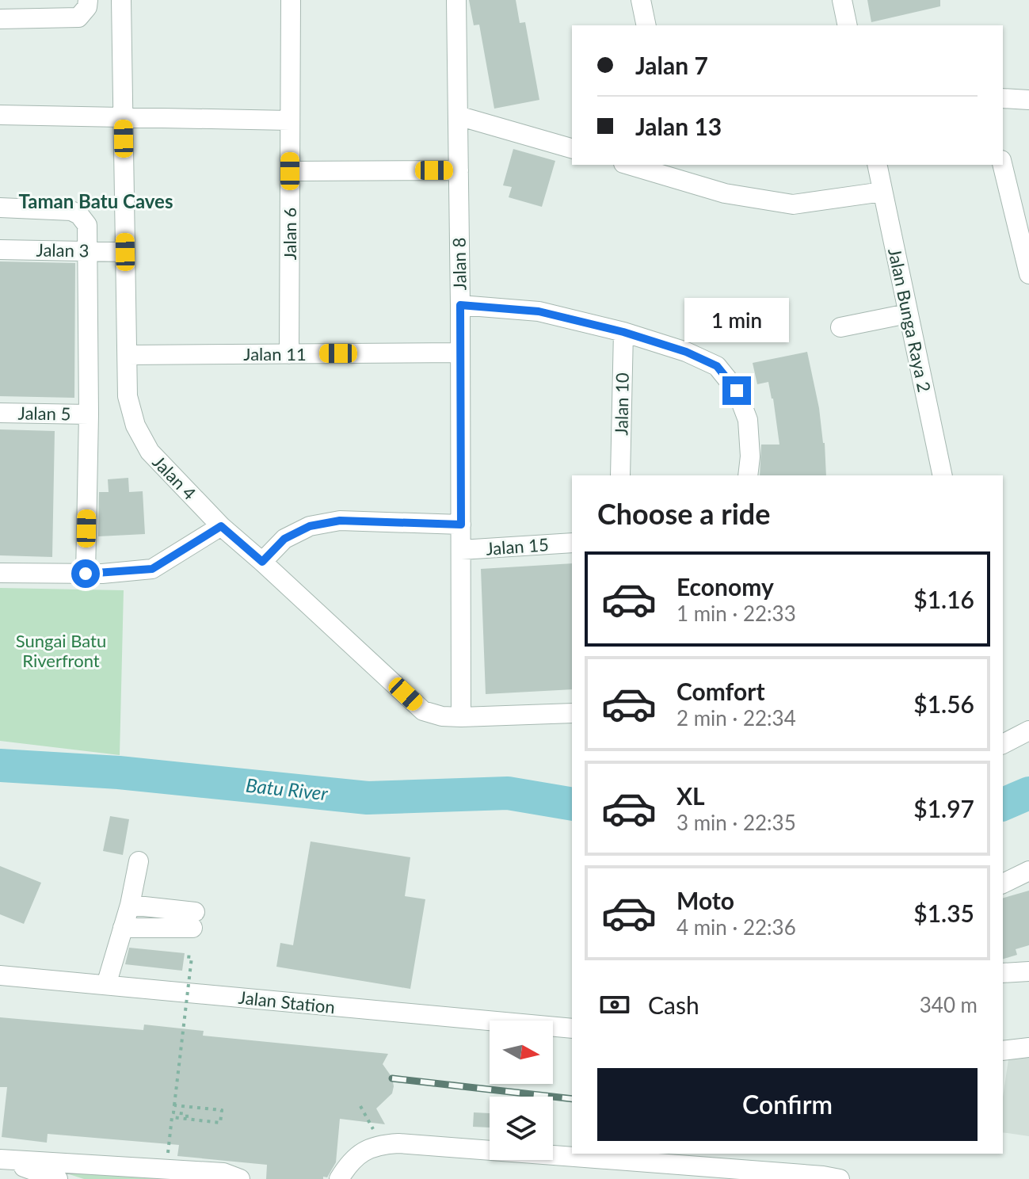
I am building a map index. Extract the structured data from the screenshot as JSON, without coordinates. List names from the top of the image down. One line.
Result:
{"streets":{"street":["Jalan 6","Jalan 3","Jalan 8","Jalan Bunga Raya 2","Jalan 11","Jalan 10","Jalan 5","Jalan 4","Jalan 15","Jalan Station"]},"crossings":[["Jalan 6","Jalan 11"],["Jalan 3","Jalan 4"],["Jalan 8","Jalan 11"],["Jalan 8","Jalan 4"],["Jalan 8","Jalan 15"],["Jalan 11","Jalan 4"]],"districts":["Taman Batu Caves"],"water":["Batu River"],"parks":["Sungai Batu Riverfront"],"north":"right","page":{"banner":["Jalan 7","Jalan 13"],"bubble":"1 min","heading":"Choose a ride","list":[{"name":"Economy","note":"1 min · 22:33","value":"$1.16"},{"name":"Comfort","note":"2 min · 22:34","value":"$1.56"},{"name":"XL","note":"3 min · 22:35","value":"$1.97"},{"name":"Moto","note":"4 min · 22:36","value":"$1.35"}],"pay":["Cash","340 m"],"buttons":"Confirm"}}
